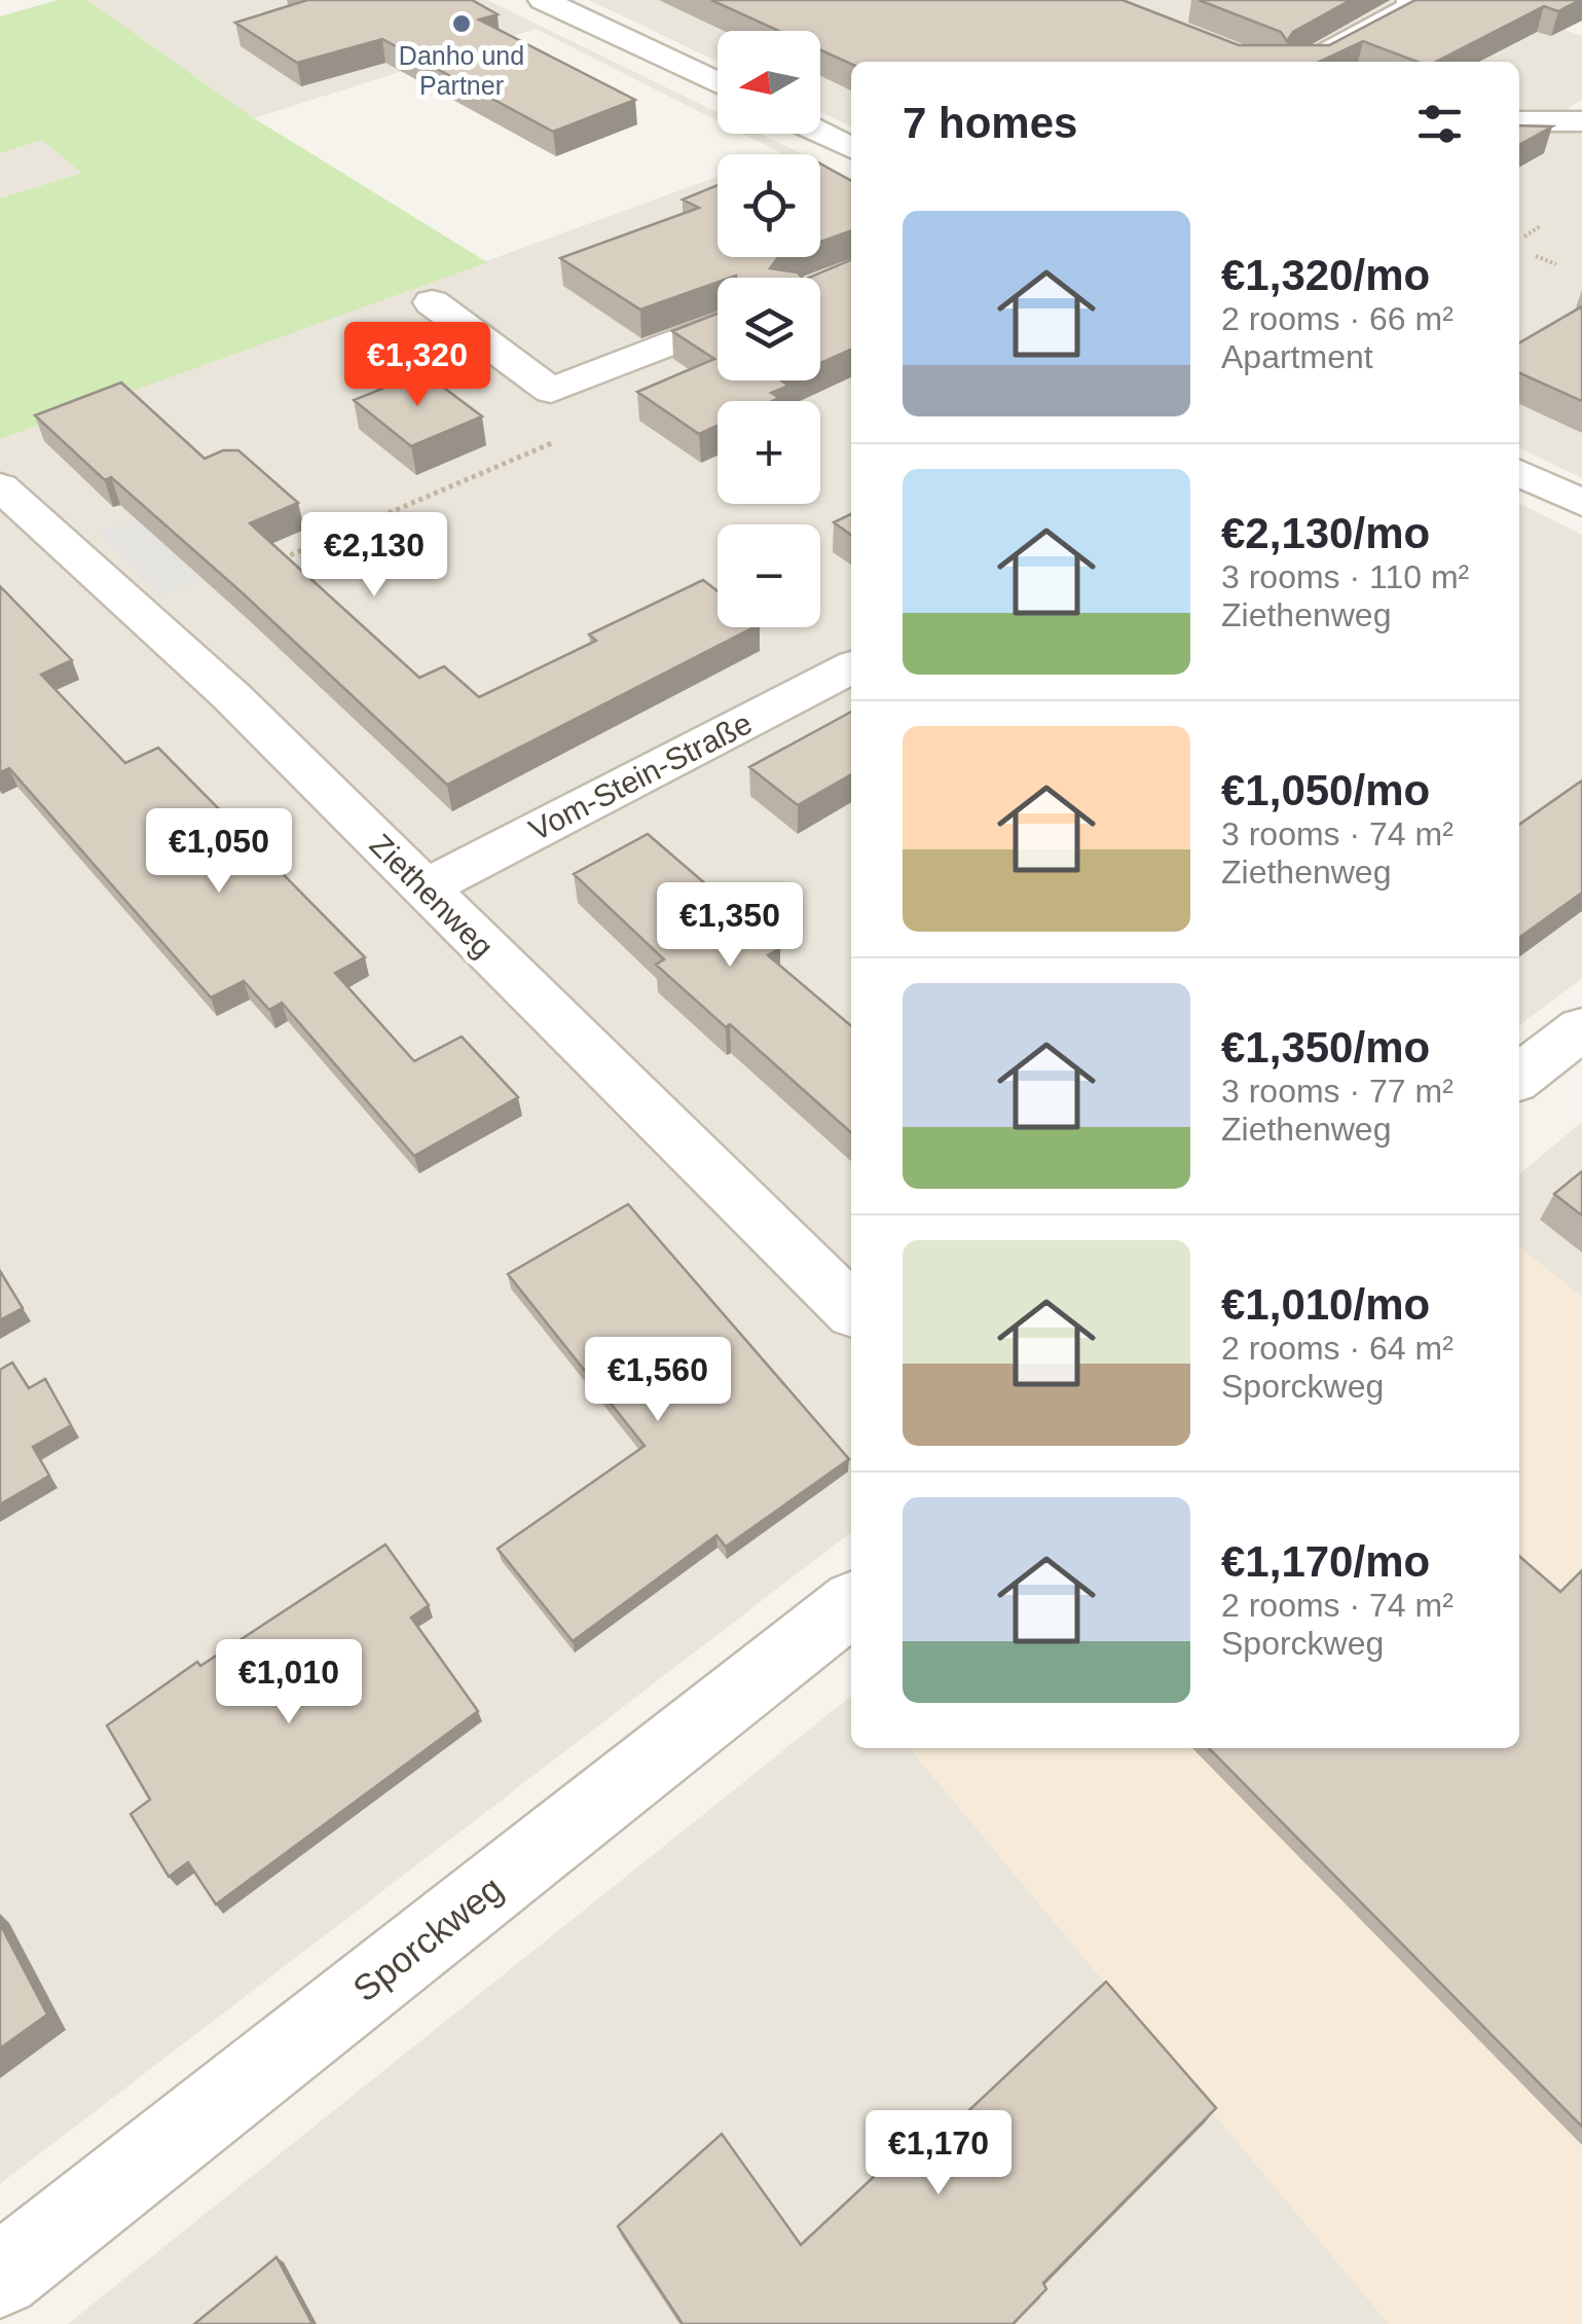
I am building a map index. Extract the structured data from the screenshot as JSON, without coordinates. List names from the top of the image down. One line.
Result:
{"streets":{"street":["Vom-Stein-Straße","Ziethenweg","Sporckweg"]},"crossings":[["Vom-Stein-Straße","Ziethenweg"]],"places":["Danho und Partner"],"north":"left","page":{"map_buttons":["+","−"],"heading":"7 homes","list":[{"name":"€1,320/mo","note":"2 rooms · 66 m² · Apartment"},{"name":"€2,130/mo","note":"3 rooms · 110 m² · Ziethenweg"},{"name":"€1,050/mo","note":"3 rooms · 74 m² · Ziethenweg"},{"name":"€1,350/mo","note":"3 rooms · 77 m² · Ziethenweg"},{"name":"€1,010/mo","note":"2 rooms · 64 m² · Sporckweg"},{"name":"€1,170/mo","note":"2 rooms · 74 m² · Sporckweg"}],"price":["€1,320","€2,130","€1,050","€1,350","€1,560","€1,010","€1,170"]}}
